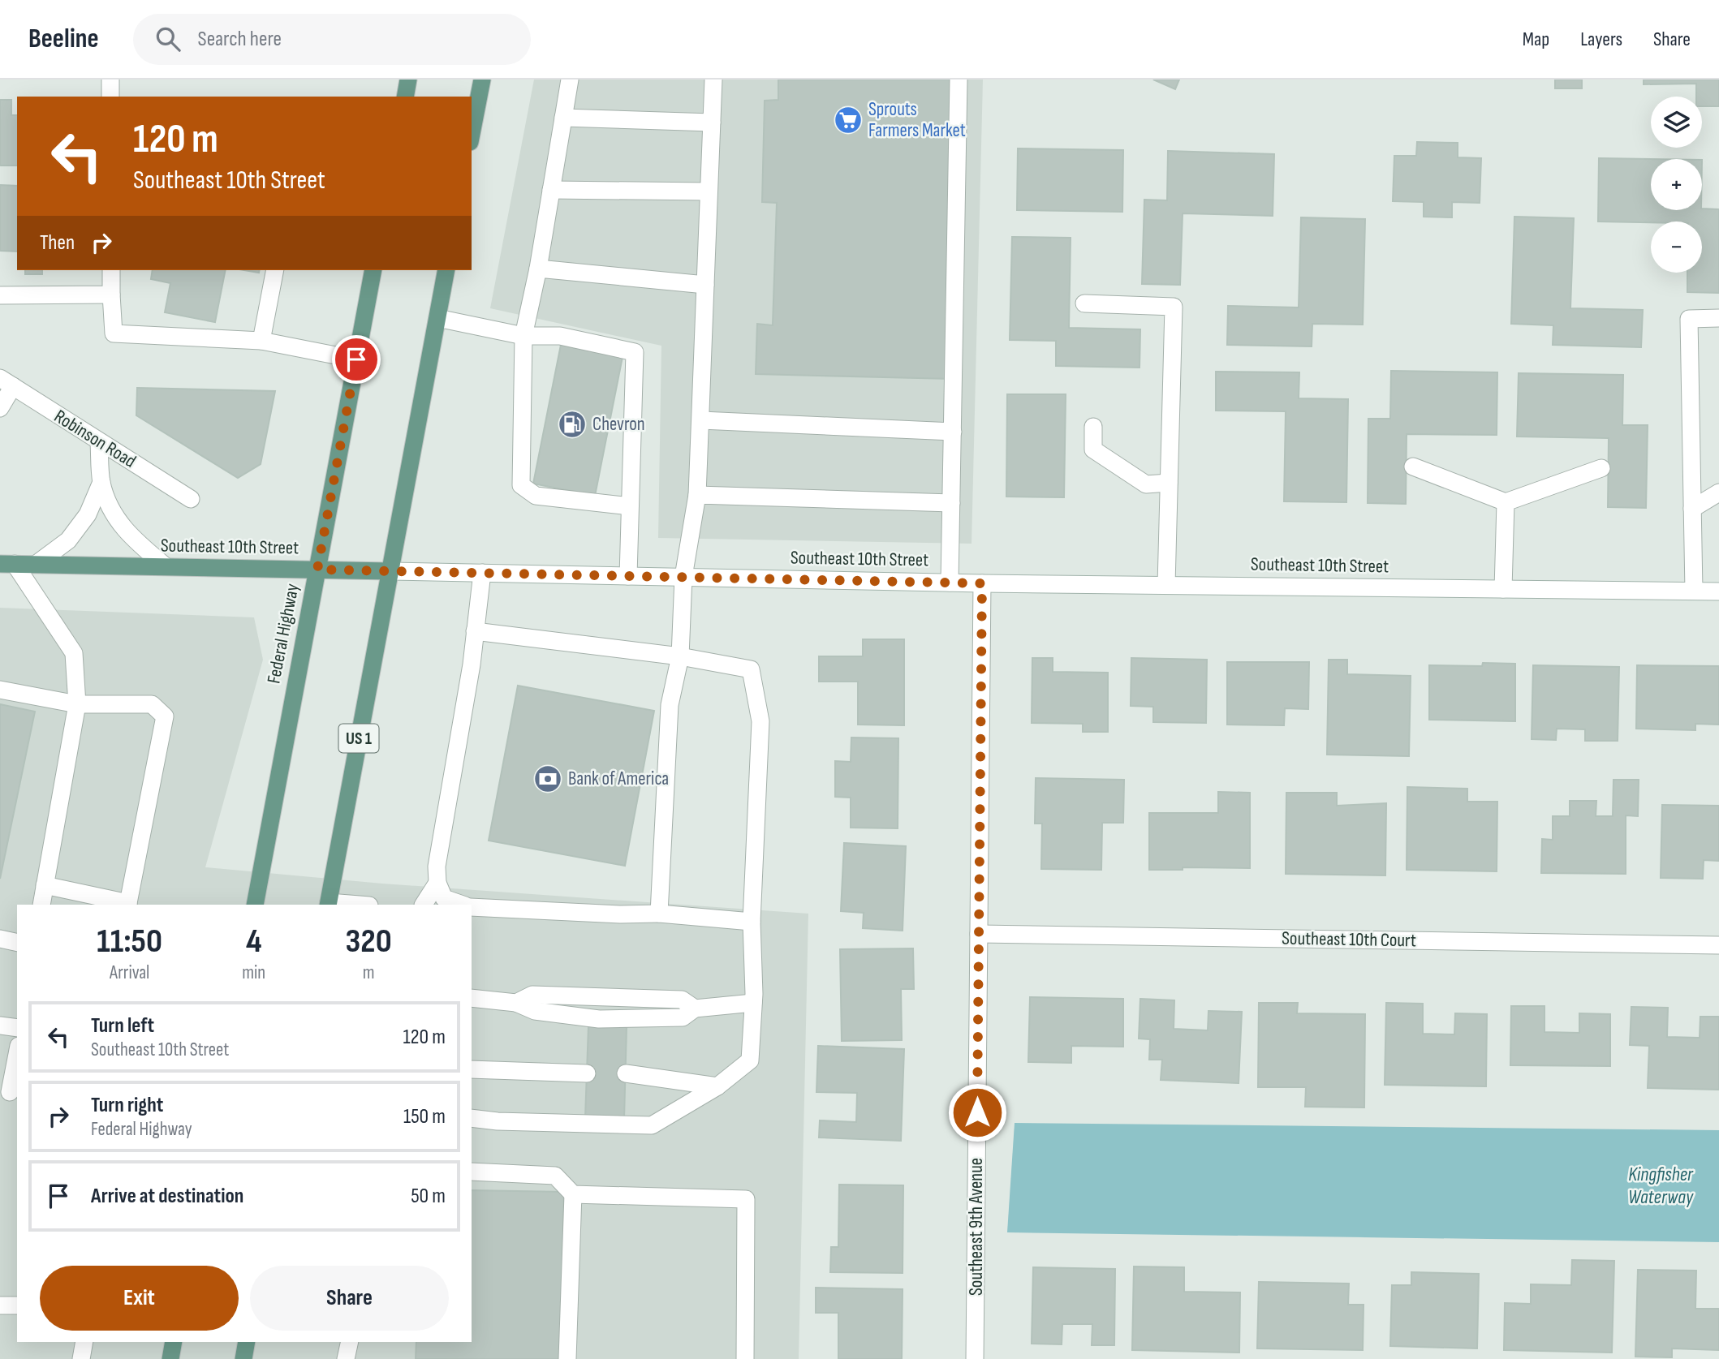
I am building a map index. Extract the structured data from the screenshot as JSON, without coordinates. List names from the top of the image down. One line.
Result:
{"streets":{"main road":["Southeast 10th Street","Federal Highway","US 1"],"street":["Robinson Road","Southeast 10th Court","Southeast 9th Avenue"]},"crossings":[["Southeast 10th Street","Federal Highway"],["Southeast 10th Street","US 1"],["Southeast 10th Street","Southeast 9th Avenue"],["Southeast 10th Court","Southeast 9th Avenue"]],"water":["Kingfisher Waterway"],"places":{"supermarket":["Sprouts Farmers Market"],"fuel station":["Chevron"],"bank":["Bank of America"]},"page":{"header":"Beeline","search":"Search here","nav":["Map","Layers","Share"],"map_buttons":["+","−"],"turn":["120 m","Southeast 10th Street"],"then":"Then","eta":["11:50","Arrival","4","min","320","m"],"list":[{"name":"Turn left","note":"Southeast 10th Street","value":"120 m"},{"name":"Turn right","note":"Federal Highway","value":"150 m"},{"name":"Arrive at destination","value":"50 m"}],"buttons":["Exit","Share"]}}
